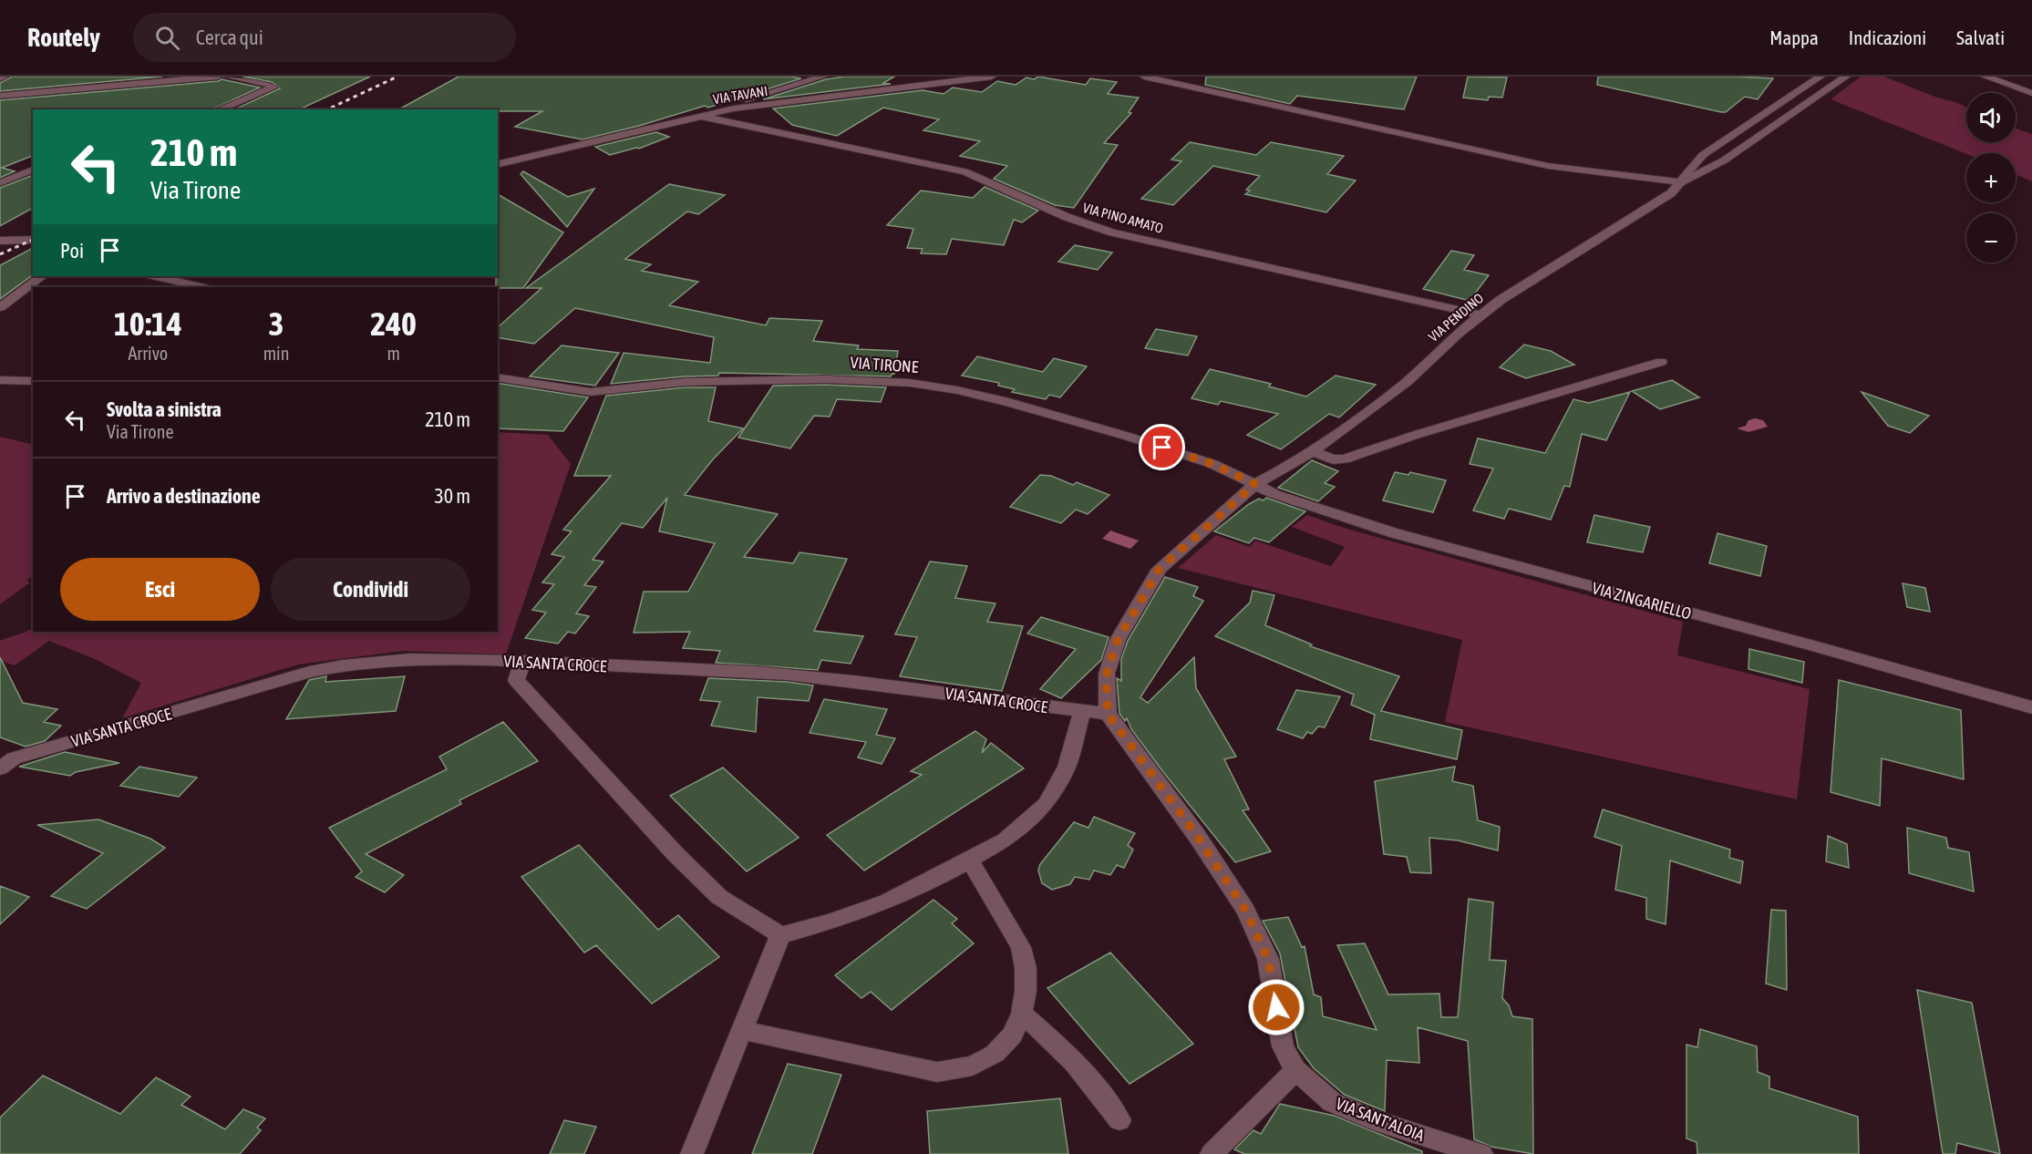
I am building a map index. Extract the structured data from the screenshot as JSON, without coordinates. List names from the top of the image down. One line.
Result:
{"streets":{"street":["VIA TAVANI","VIA PINO AMATO","VIA PENDINO","VIA TIRONE","VIA ZINGARIELLO","VIA SANTA CROCE","VIA SANT'ALOIA"]},"crossings":[["VIA TAVANI","VIA PINO AMATO"],["VIA PINO AMATO","VIA PENDINO"],["VIA PENDINO","VIA TIRONE"],["VIA PENDINO","VIA ZINGARIELLO"],["VIA TIRONE","VIA ZINGARIELLO"],["VIA SANTA CROCE","VIA SANT'ALOIA"]],"page":{"header":"Routely","search":"Cerca qui","nav":["Mappa","Indicazioni","Salvati"],"map_buttons":["+","−"],"turn":["210 m","Via Tirone"],"then":"Poi","eta":["10:14","Arrivo","3","min","240","m"],"list":[{"name":"Svolta a sinistra","note":"Via Tirone","value":"210 m"},{"name":"Arrivo a destinazione","value":"30 m"}],"buttons":["Esci","Condividi"]}}
